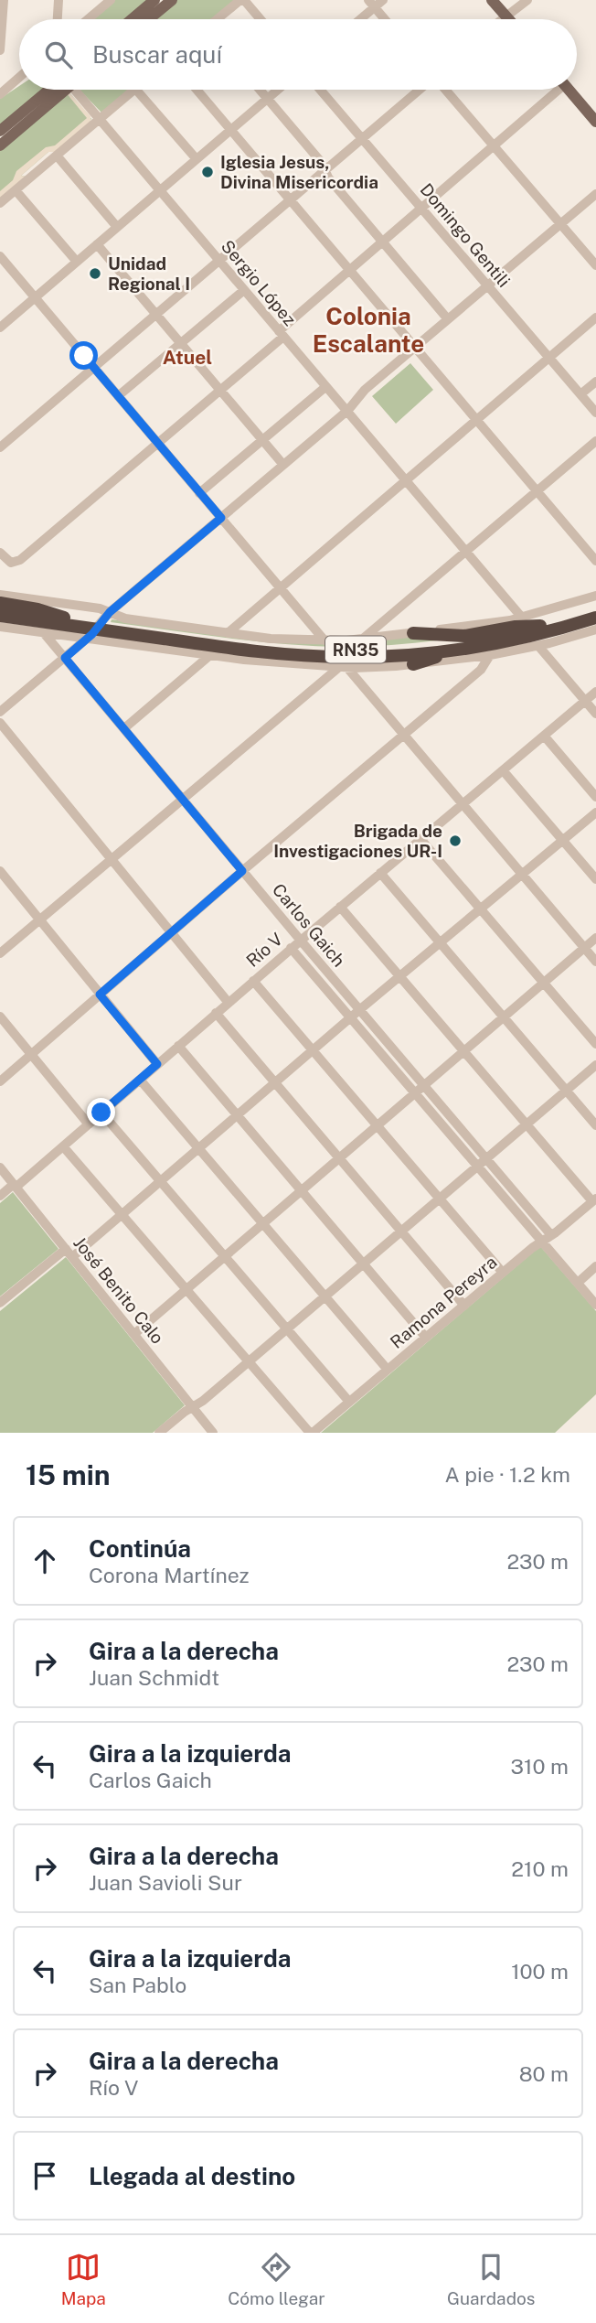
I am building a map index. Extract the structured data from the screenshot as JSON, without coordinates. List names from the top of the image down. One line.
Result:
{"streets":{"highway":["RN35"],"street":["Domingo Gentili","Sergio López","Carlos Gaich","Río V","José Benito Calo","Ramona Pereyra"]},"crossings":[["RN35","Carlos Gaich"],["Carlos Gaich","Río V"],["Carlos Gaich","Ramona Pereyra"],["Río V","José Benito Calo"]],"districts":["Colonia Escalante","Atuel"],"places":["Iglesia Jesus, Divina Misericordia","Unidad Regional I","Brigada de Investigaciones UR-I"],"page":{"search":"Buscar aquí","heading":["15 min","A pie · 1.2 km"],"list":[["Continúa","Corona Martínez","230 m"],["Gira a la derecha","Juan Schmidt","230 m"],["Gira a la izquierda","Carlos Gaich","310 m"],["Gira a la derecha","Juan Savioli Sur","210 m"],["Gira a la izquierda","San Pablo","100 m"],["Gira a la derecha","Río V","80 m"],"Llegada al destino"],"nav":["Mapa","Cómo llegar","Guardados"]}}
